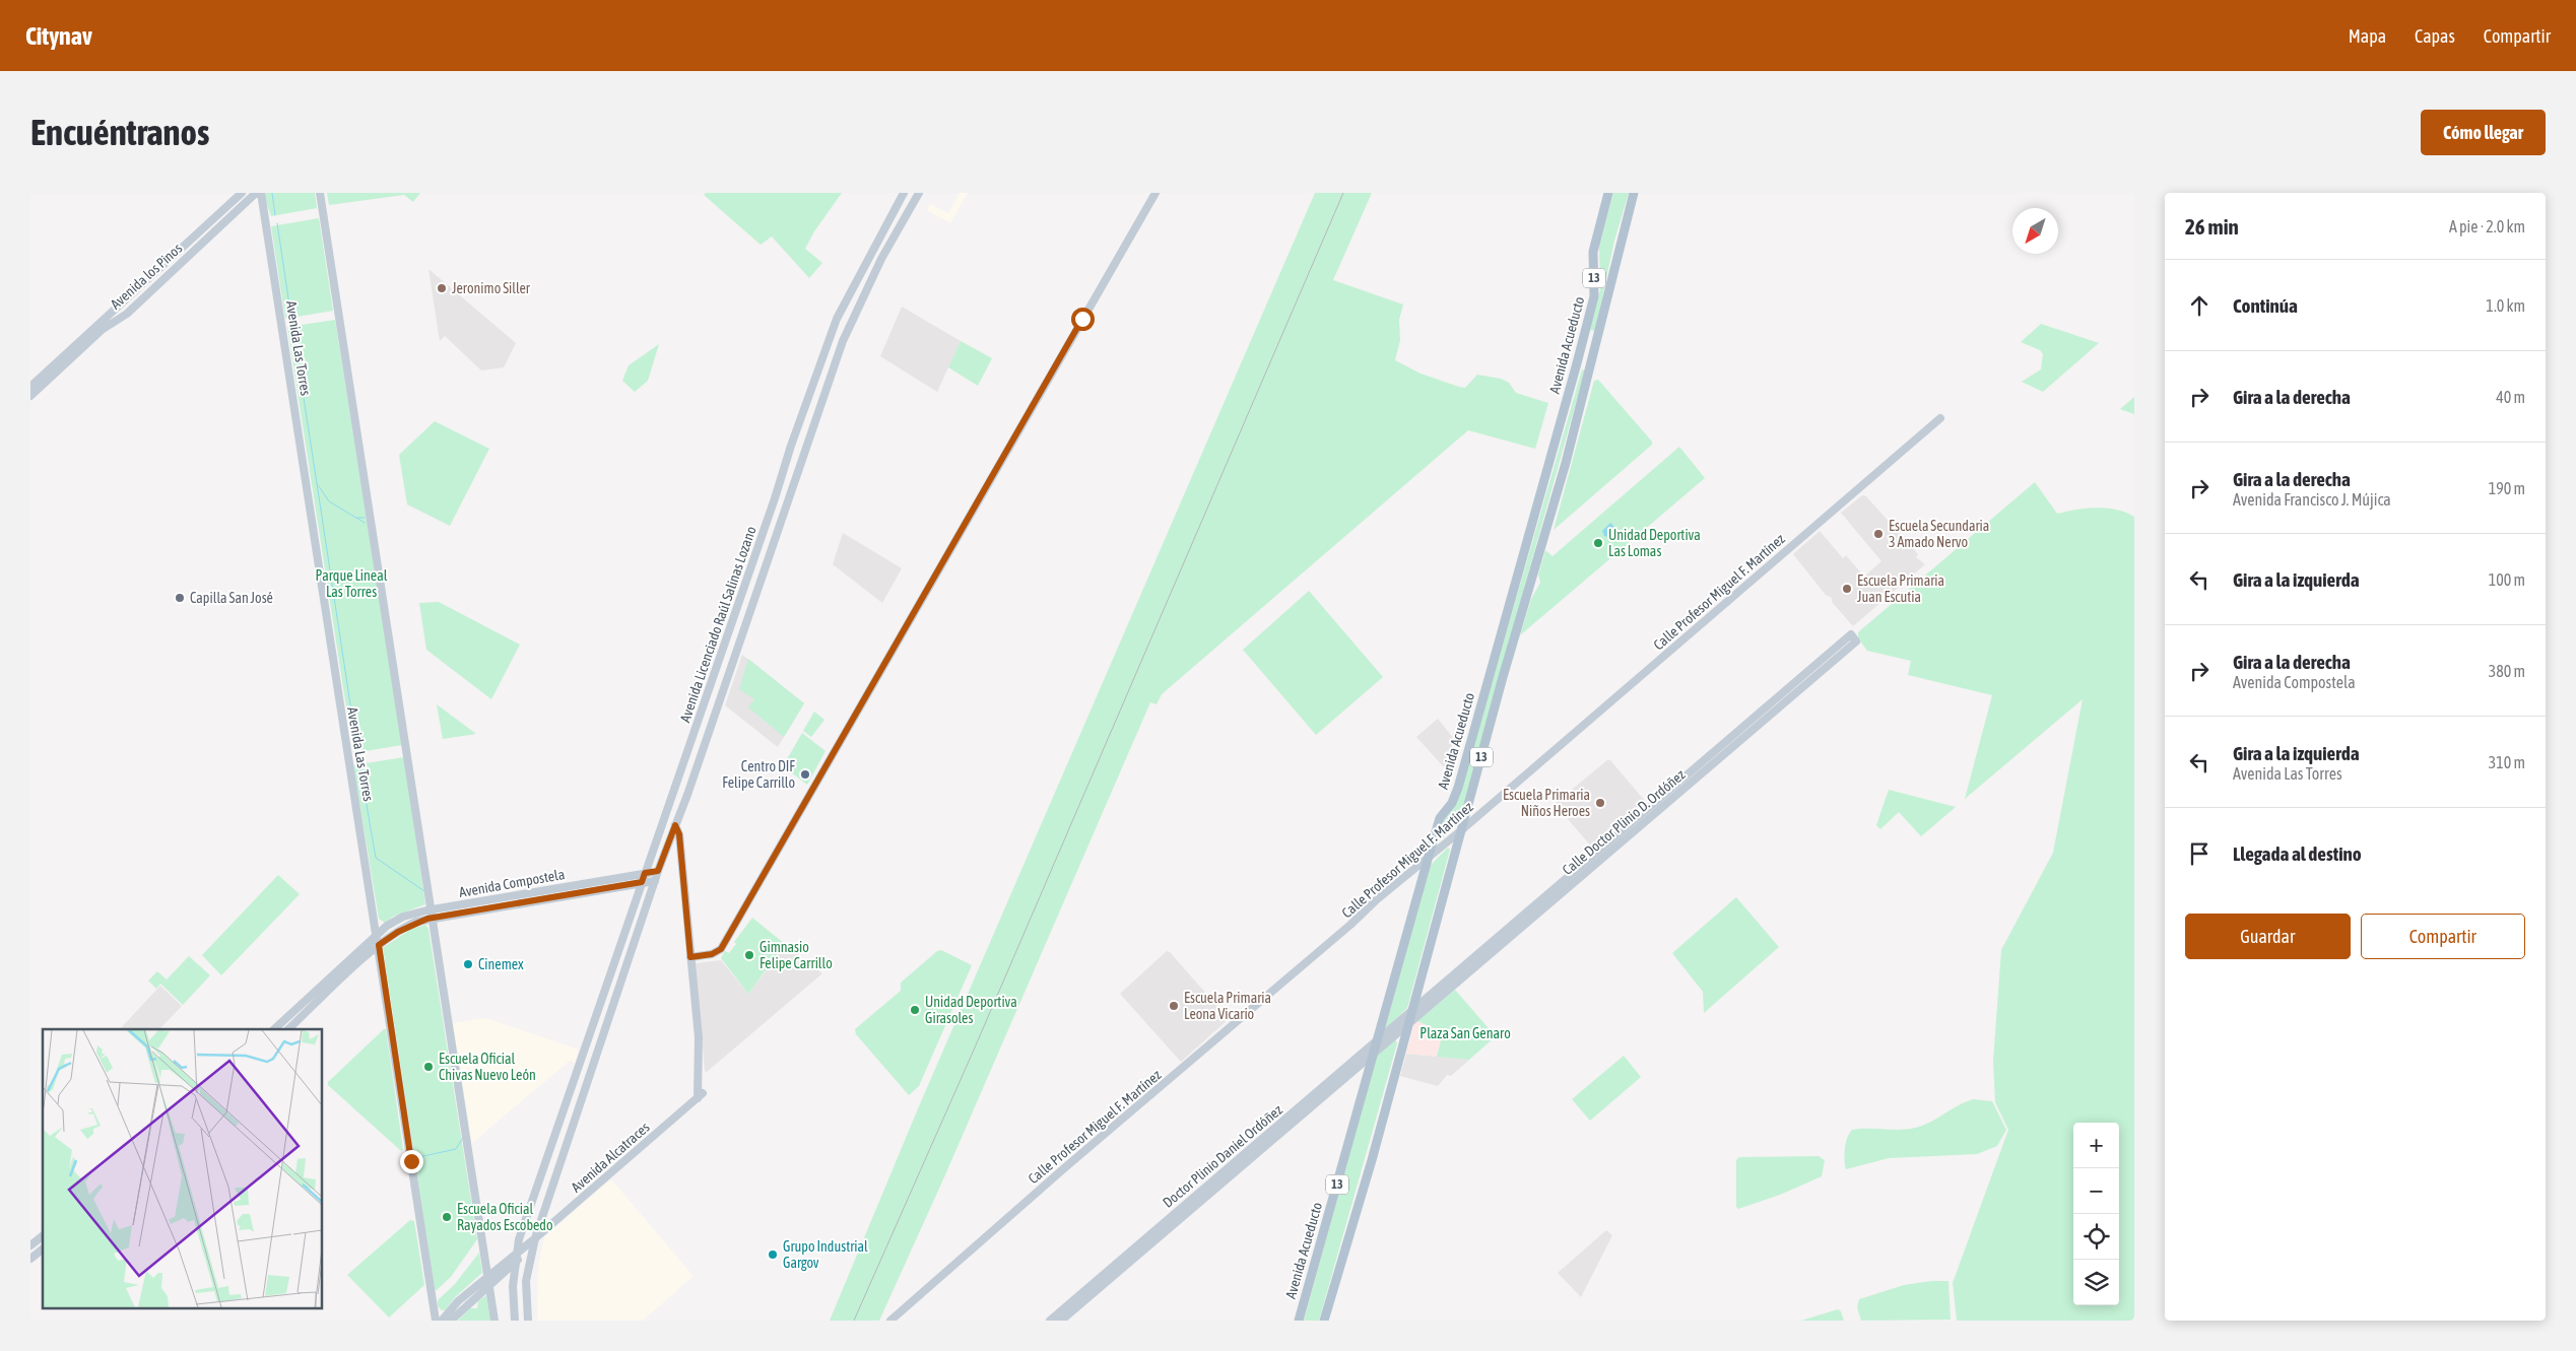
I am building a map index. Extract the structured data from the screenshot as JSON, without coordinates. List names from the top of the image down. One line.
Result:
{"streets":{"main road":["13","Avenida Acueducto"],"street":["Avenida los Pinos","Avenida Las Torres","Calle Profesor Miguel F. Martínez","Avenida Licenciado Raúl Salinas Lozano","Calle Doctor Plinio D. Ordóñez","Avenida Compostela","Doctor Plinio Daniel Ordóñez","Avenida Alcatraces"]},"crossings":[["Avenida Acueducto","Calle Profesor Miguel F. Martínez"],["Avenida Acueducto","Calle Doctor Plinio D. Ordóñez"],["Avenida Acueducto","Doctor Plinio Daniel Ordóñez"],["Avenida Las Torres","Avenida Compostela"],["Avenida Licenciado Raúl Salinas Lozano","Avenida Compostela"],["Avenida Licenciado Raúl Salinas Lozano","Avenida Alcatraces"],["Calle Doctor Plinio D. Ordóñez","Doctor Plinio Daniel Ordóñez"]],"parks":["Parque Lineal Las Torres","Plaza San Genaro"],"places":["Jeronimo Siller","Escuela Secundaria 3 Amado Nervo","Unidad Deportiva Las Lomas","Escuela Primaria Juan Escutia","Capilla San José","Centro DIF Felipe Carrillo","Escuela Primaria Niños Heroes","Gimnasio Felipe Carrillo","Cinemex","Escuela Primaria Leona Vicario","Unidad Deportiva Girasoles","Escuela Oficial Chivas Nuevo León","Escuela Oficial Rayados Escobedo","Grupo Industrial Gargov"],"north":"bottom left","page":{"header":"Citynav","nav":["Mapa","Capas","Compartir"],"buttons":["Cómo llegar",["Guardar","Compartir"]],"title":"Encuéntranos","heading":["26 min","A pie · 2.0 km"],"list":[["Continúa","1.0 km"],["Gira a la derecha","40 m"],["Gira a la derecha","Avenida Francisco J. Mújica","190 m"],["Gira a la izquierda","100 m"],["Gira a la derecha","Avenida Compostela","380 m"],["Gira a la izquierda","Avenida Las Torres","310 m"],"Llegada al destino"],"map_buttons":["+","−"]}}
